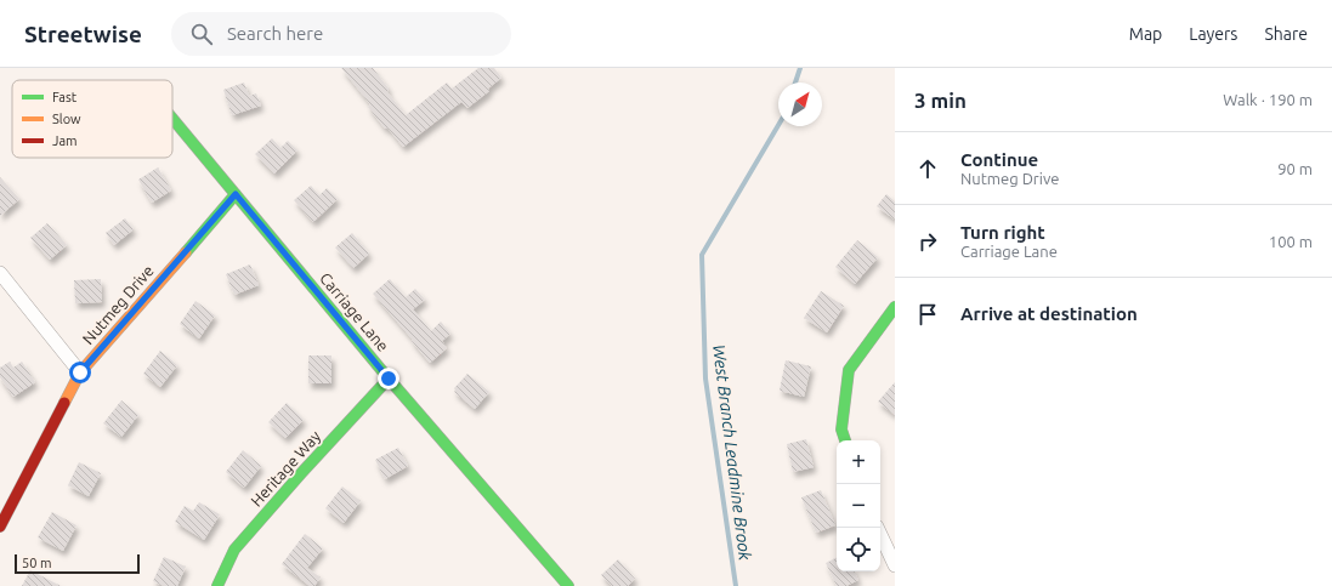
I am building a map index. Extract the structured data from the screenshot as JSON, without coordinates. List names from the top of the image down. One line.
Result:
{"streets":{"street":["Nutmeg Drive","Carriage Lane","Heritage Way"]},"crossings":[["Nutmeg Drive","Carriage Lane"],["Carriage Lane","Heritage Way"]],"water":["West Branch Leadmine Brook"],"legend":["Fast","Slow","Jam"],"scale_bar":"50 m","north":"top right","page":{"header":"Streetwise","search":"Search here","nav":["Map","Layers","Share"],"heading":["3 min","Walk · 190 m"],"list":[["Continue","Nutmeg Drive","90 m"],["Turn right","Carriage Lane","100 m"],"Arrive at destination"],"map_buttons":["+","−"],"scale":"50 m"}}
